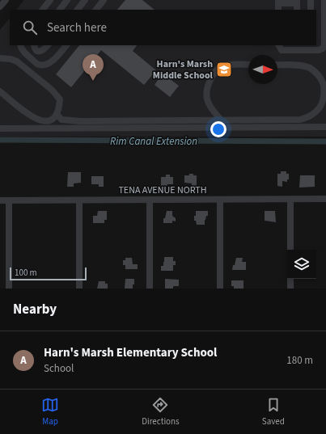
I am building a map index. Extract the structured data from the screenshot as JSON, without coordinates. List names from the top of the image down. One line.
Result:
{"streets":{"street":["TENA AVENUE NORTH"]},"water":["Rim Canal Extension"],"places":{"school or university":["Harn's Marsh Middle School"]},"scale_bar":"100 m","north":"right","page":{"search":"Search here","pins":"A","scale":"100 m","heading":"Nearby","list":[{"mark":"A","name":"Harn's Marsh Elementary School","note":"School","value":"180 m"}],"nav":["Map","Directions","Saved"]}}
